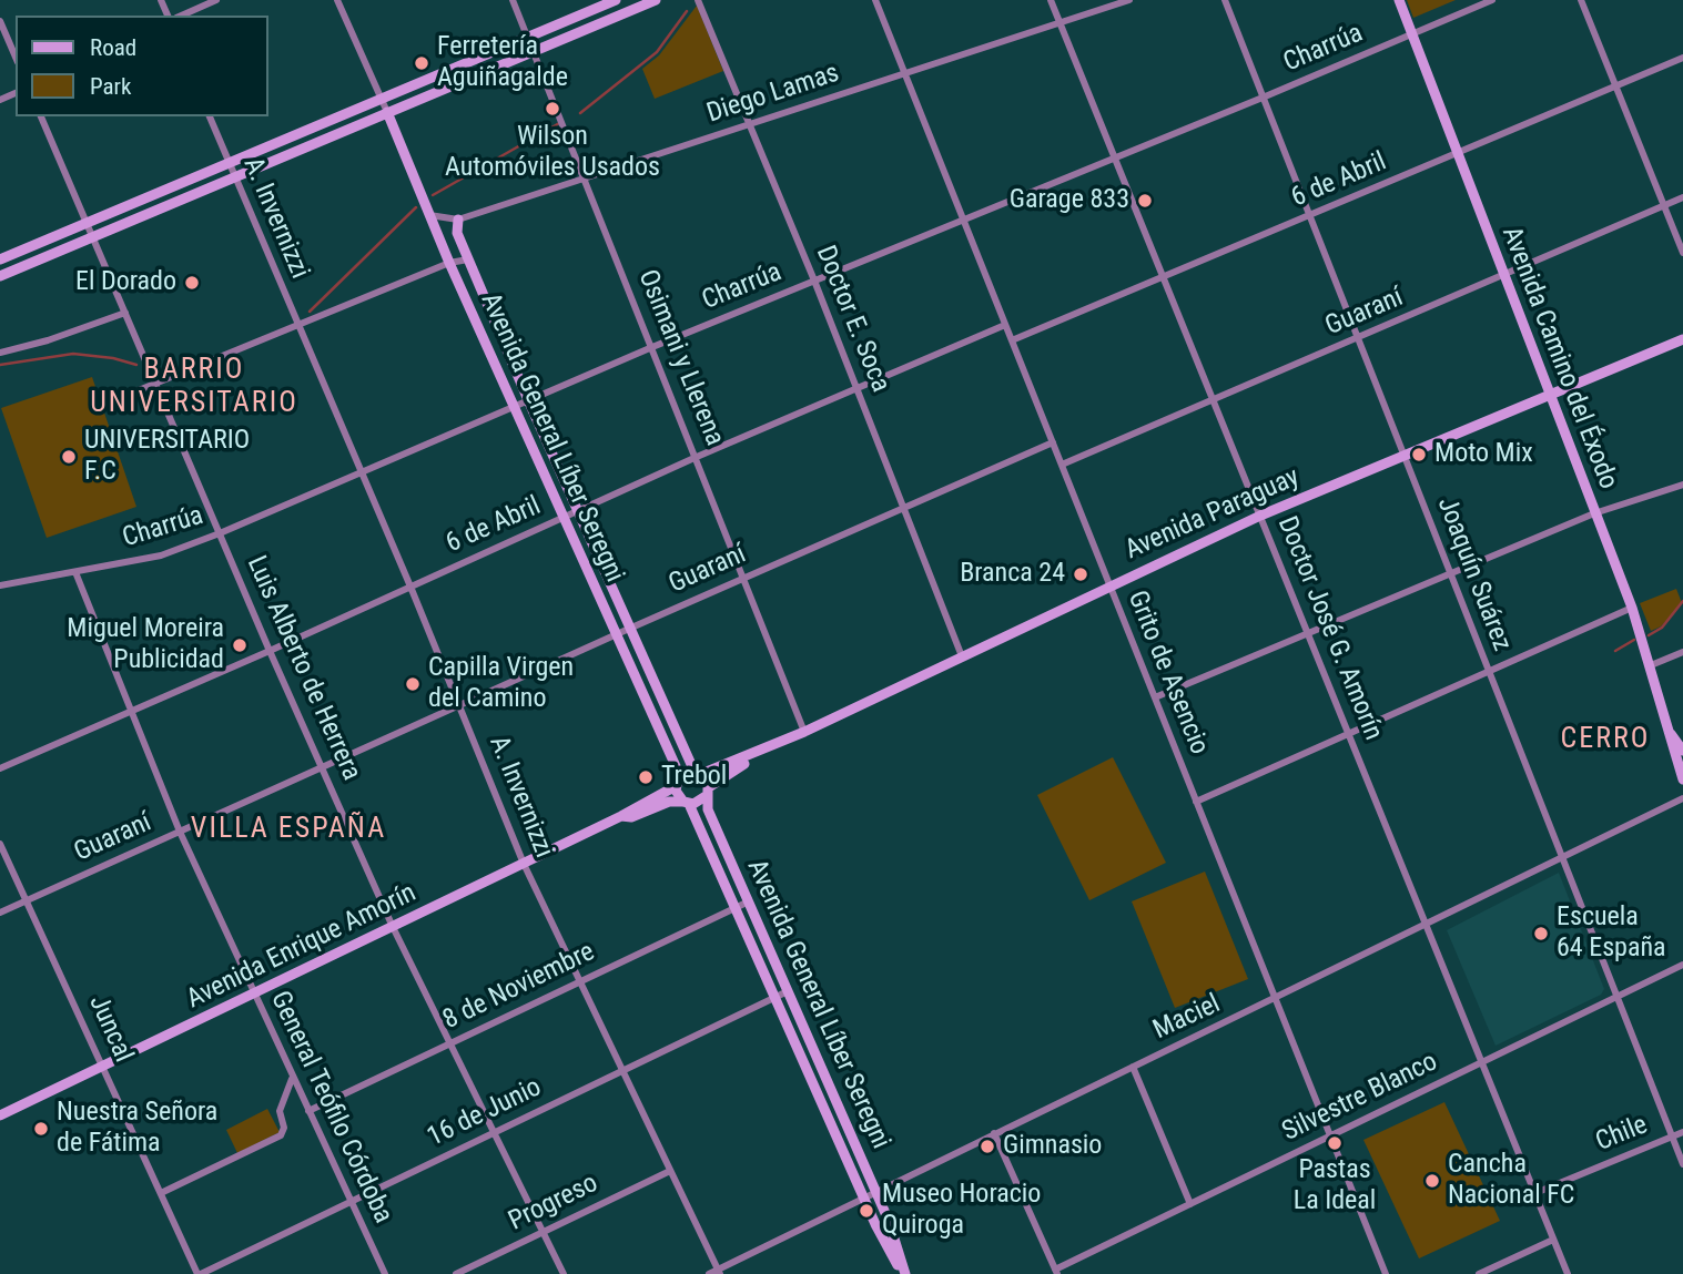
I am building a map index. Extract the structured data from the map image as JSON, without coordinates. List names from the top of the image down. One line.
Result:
{"streets":{"street":["Charrúa","Diego Lamas","6 de Abril","A. Invernizzi","Guaraní","Doctor E. Soca","Osimani y Llerena","Avenida Camino del Éxodo","Avenida General Líber Seregni","Avenida Paraguay","Joaquín Suárez","Doctor José G. Amorín","Luis Alberto de Herrera","Grito de Asencio","Avenida Enrique Amorín","8 de Noviembre","Maciel","Juncal","Silvestre Blanco","General Teófilo Córdoba","16 de Junio","Chile","Progreso"]},"crossings":[["Charrúa","A. Invernizzi"],["Charrúa","Doctor E. Soca"],["Charrúa","Osimani y Llerena"],["Charrúa","Avenida Camino del Éxodo"],["Charrúa","Avenida General Líber Seregni"],["Charrúa","Joaquín Suárez"],["Charrúa","Doctor José G. Amorín"],["Charrúa","Luis Alberto de Herrera"],["Charrúa","Grito de Asencio"],["Charrúa","General Teófilo Córdoba"],["Diego Lamas","Doctor E. Soca"],["Diego Lamas","Osimani y Llerena"],["Diego Lamas","Avenida General Líber Seregni"],["Diego Lamas","Doctor José G. Amorín"],["Diego Lamas","Grito de Asencio"],["6 de Abril","A. Invernizzi"],["6 de Abril","Doctor E. Soca"],["6 de Abril","Osimani y Llerena"],["6 de Abril","Avenida Camino del Éxodo"],["6 de Abril","Avenida General Líber Seregni"],["6 de Abril","Joaquín Suárez"],["6 de Abril","Doctor José G. Amorín"],["6 de Abril","Luis Alberto de Herrera"],["6 de Abril","Grito de Asencio"],["6 de Abril","General Teófilo Córdoba"],["A. Invernizzi","Guaraní"],["A. Invernizzi","Avenida Enrique Amorín"],["A. Invernizzi","8 de Noviembre"],["A. Invernizzi","Maciel"],["A. Invernizzi","16 de Junio"],["A. Invernizzi","Progreso"],["Guaraní","Doctor E. Soca"],["Guaraní","Osimani y Llerena"],["Guaraní","Avenida Camino del Éxodo"],["Guaraní","Avenida General Líber Seregni"],["Guaraní","Joaquín Suárez"],["Guaraní","Doctor José G. Amorín"],["Guaraní","Luis Alberto de Herrera"],["Guaraní","Grito de Asencio"],["Guaraní","Juncal"],["Guaraní","General Teófilo Córdoba"],["Doctor E. Soca","Avenida Paraguay"],["Osimani y Llerena","Avenida Paraguay"],["Avenida Camino del Éxodo","Avenida Paraguay"],["Avenida General Líber Seregni","Avenida Paraguay"],["Avenida General Líber Seregni","Avenida Enrique Amorín"],["Avenida General Líber Seregni","8 de Noviembre"],["Avenida General Líber Seregni","Maciel"],["Avenida General Líber Seregni","16 de Junio"],["Avenida Paraguay","Joaquín Suárez"],["Avenida Paraguay","Doctor José G. Amorín"],["Avenida Paraguay","Grito de Asencio"],["Avenida Paraguay","Avenida Enrique Amorín"],["Joaquín Suárez","Maciel"],["Joaquín Suárez","Silvestre Blanco"],["Joaquín Suárez","Chile"],["Doctor José G. Amorín","Maciel"],["Doctor José G. Amorín","Silvestre Blanco"],["Doctor José G. Amorín","Chile"],["Luis Alberto de Herrera","Avenida Enrique Amorín"],["Luis Alberto de Herrera","8 de Noviembre"],["Luis Alberto de Herrera","16 de Junio"],["Luis Alberto de Herrera","Progreso"],["Grito de Asencio","Maciel"],["Grito de Asencio","Silvestre Blanco"],["Avenida Enrique Amorín","Juncal"],["Avenida Enrique Amorín","General Teófilo Córdoba"],["8 de Noviembre","General Teófilo Córdoba"],["Juncal","16 de Junio"],["General Teófilo Córdoba","16 de Junio"]],"districts":["BARRIO UNIVERSITARIO","CERRO","VILLA ESPAÑA"],"places":["Ferretería Aguiñagalde","Wilson Automóviles Usados","Garage 833","El Dorado","Moto Mix","UNIVERSITARIO F.C","Branca 24","Miguel Moreira Publicidad","Capilla Virgen del Camino","Trebol","Escuela 64 España","Nuestra Señora de Fátima","Pastas La Ideal","Gimnasio","Cancha Nacional FC","Museo Horacio Quiroga"],"legend":["Road","Park"]}
